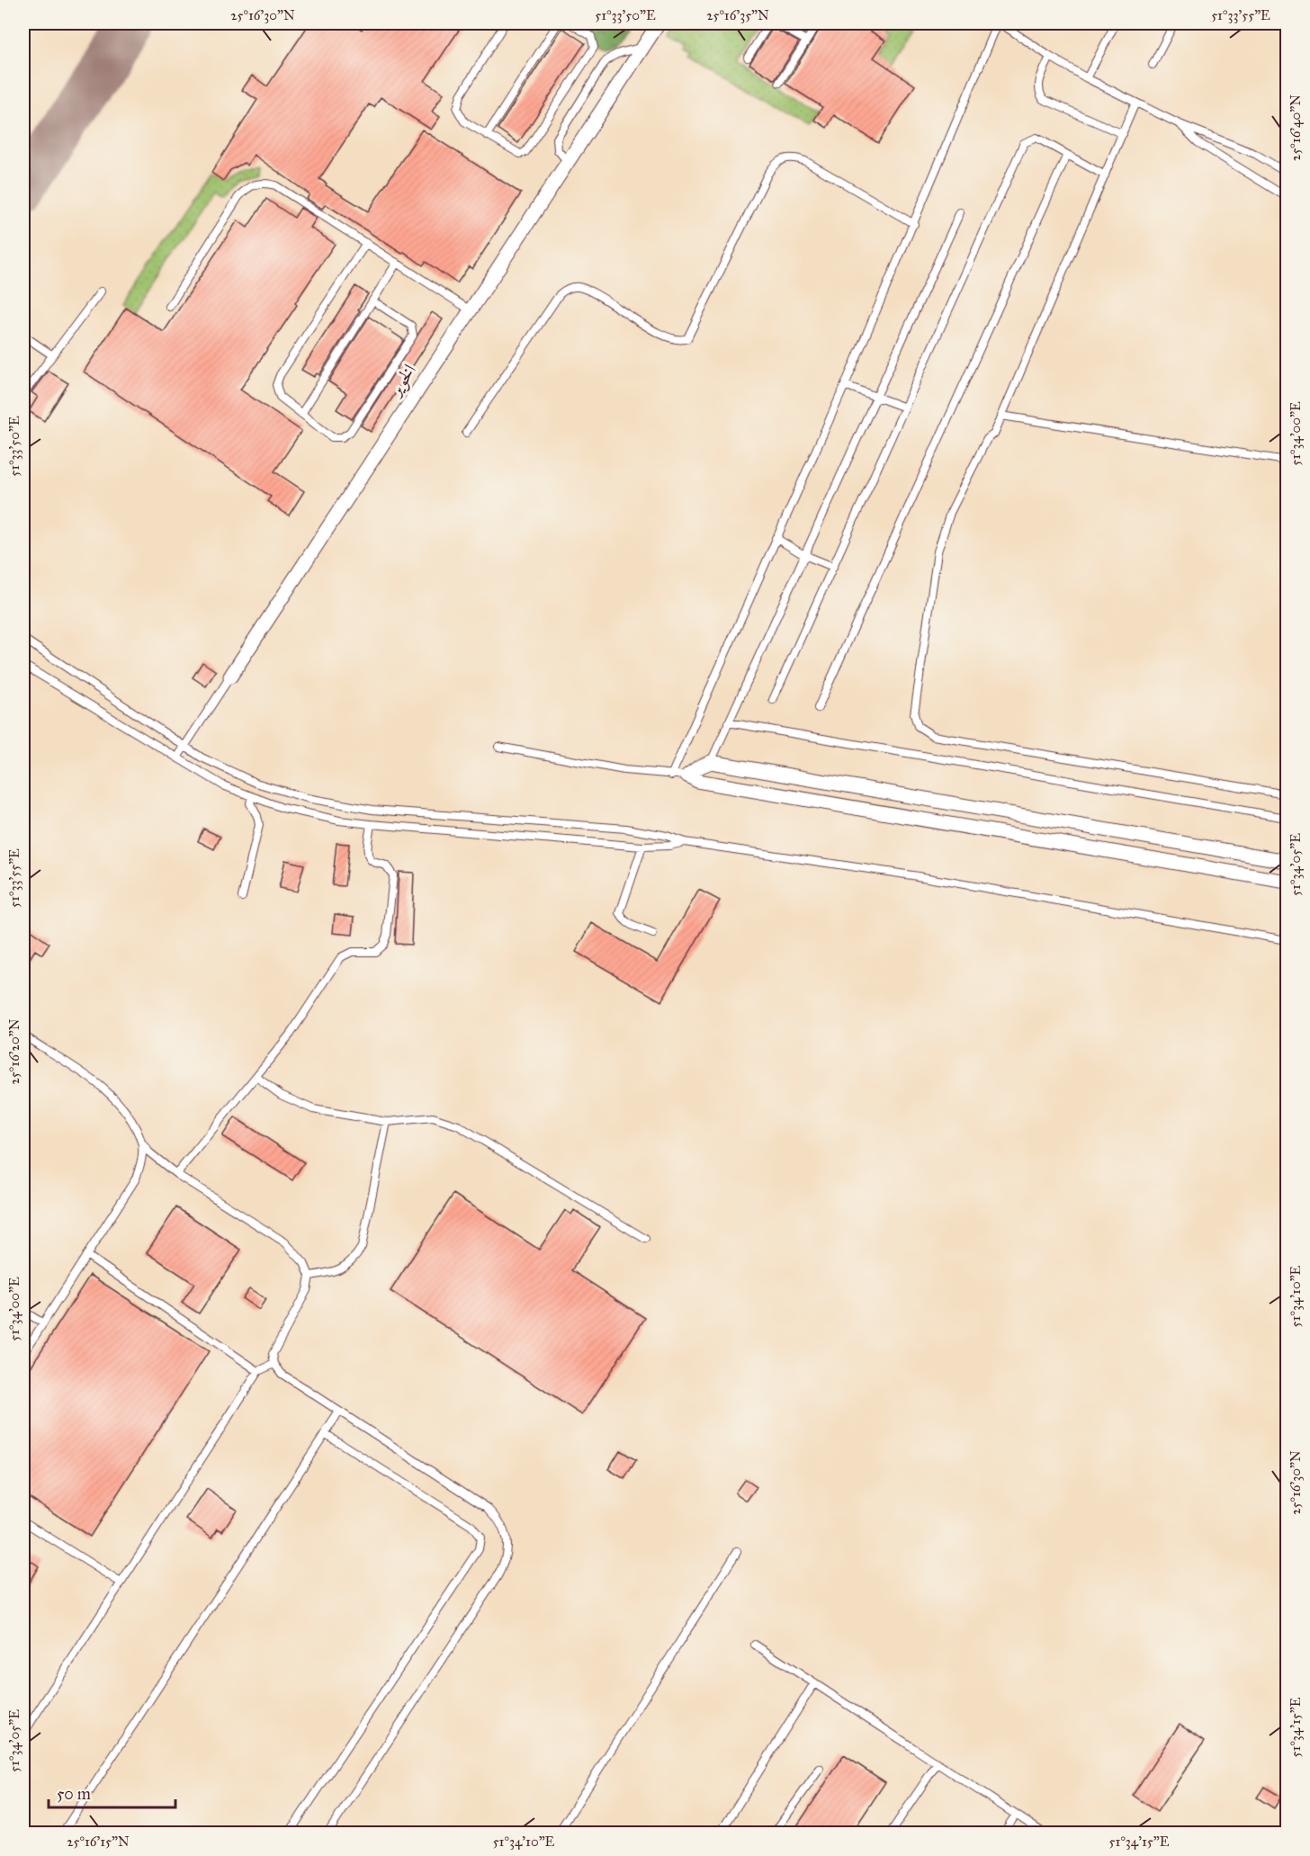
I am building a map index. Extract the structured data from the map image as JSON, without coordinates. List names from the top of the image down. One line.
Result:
{"streets":{"street":["الخوير"]},"scale_bar":"50 m","coordinates":["25°16'30\"N","51°33'50\"E","25°16'35\"N","51°33'55\"E","25°16'40\"N","51°34'00\"E","51°34'05\"E","25°16'20\"N","51°34'10\"E","51°34'15\"E","25°16'15\"N"]}
